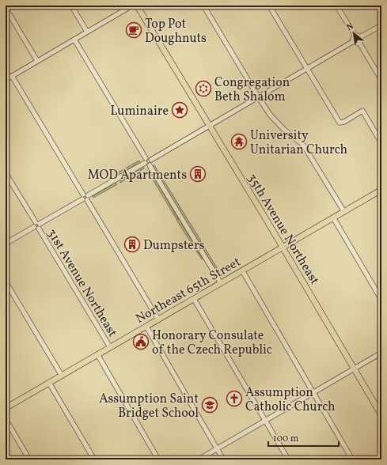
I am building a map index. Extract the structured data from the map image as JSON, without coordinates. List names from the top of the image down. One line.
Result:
{"streets":{"main road":["35th Avenue Northeast","Northeast 65th Street"],"street":["31st Avenue Northeast"]},"crossings":[["35th Avenue Northeast","Northeast 65th Street"],["31st Avenue Northeast","Northeast 65th Street"]],"places":{"cafe":["Top Pot Doughnuts"],"synagogue":["Congregation Beth Shalom"],"place":["Luminaire"],"temple":["University Unitarian Church"],"building":["MOD Apartments","Dumpsters"],"public building":["Honorary Consulate of the Czech Republic"],"church":["Assumption Catholic Church"],"school or university":["Assumption Saint Bridget School"]},"scale_bar":"100 m","north":"top left"}
